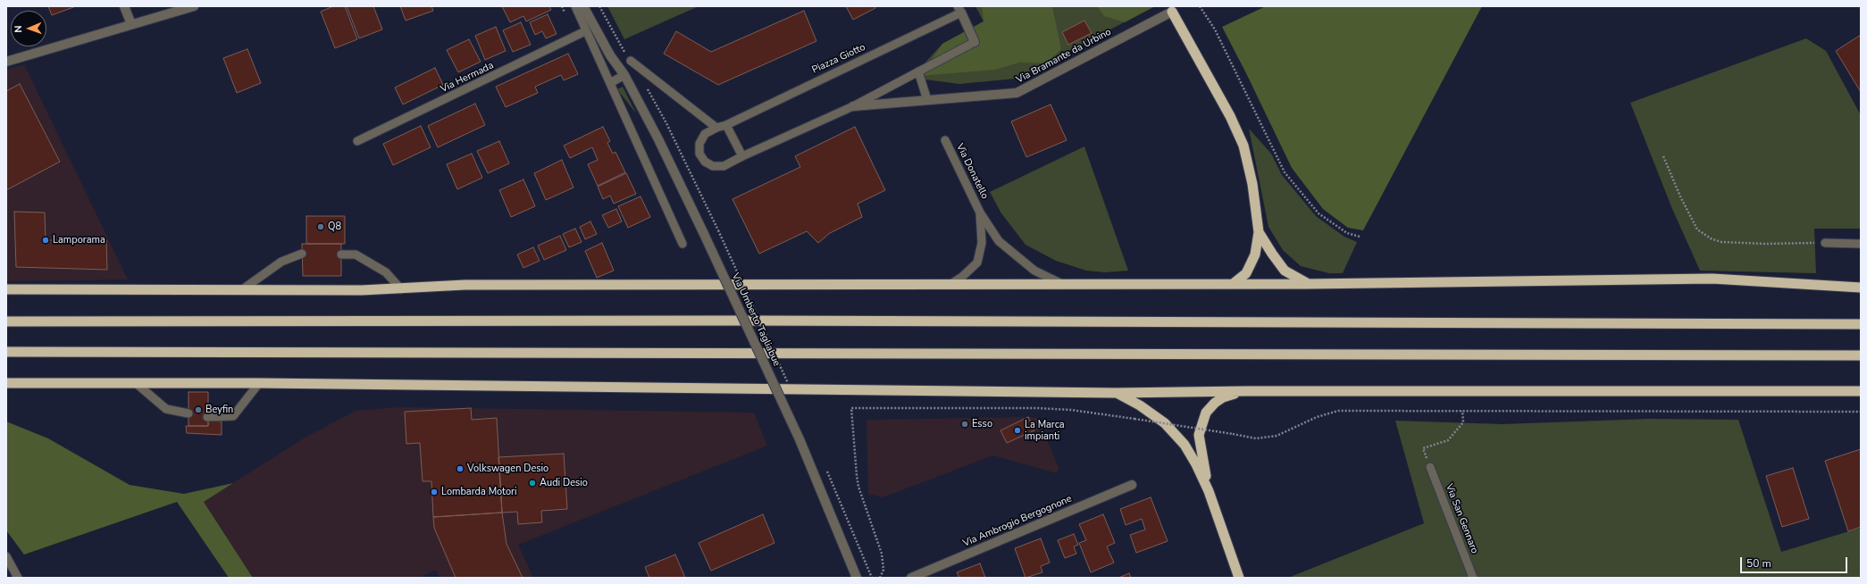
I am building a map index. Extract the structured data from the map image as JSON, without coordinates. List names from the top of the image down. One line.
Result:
{"streets":{"street":["Via Bramante da Urbino","Via Umberto Tagliabue","Via Ambrogio Bergognone"],"lane":["Piazza Giotto","Via Hermada","Via Donatello","Via San Gennaro"]},"crossings":[["Via Bramante da Urbino","Piazza Giotto"]],"places":["Q8","Lamporama","Beyfin","Esso","La Marca impianti","Volkswagen Desio","Audi Desio","Lombarda Motori"],"scale_bar":"50 m","north":"left"}
